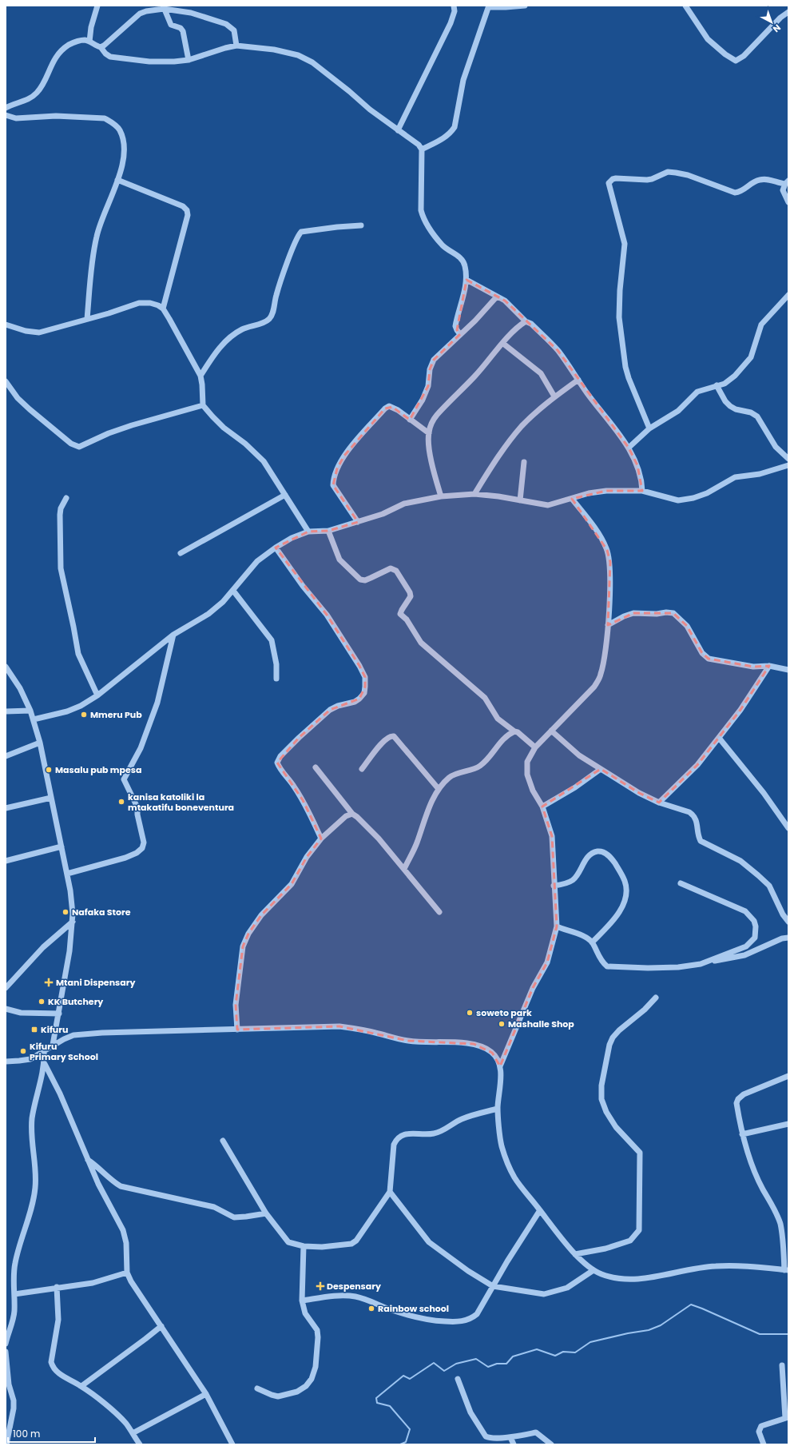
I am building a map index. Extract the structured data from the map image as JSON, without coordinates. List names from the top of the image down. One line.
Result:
{"places":{"other":["Mmeru Pub","Masalu pub mpesa","kanisa katoliki la mtakatifu boneventura","Nafaka Store","KK Butchery","soweto park","Mashalle Shop","Kifuru Primary School","Rainbow school"],"health":["Mtani Dispensary","Despensary"],"transit":["Kifuru"]},"scale_bar":"100 m","north":"bottom right"}
